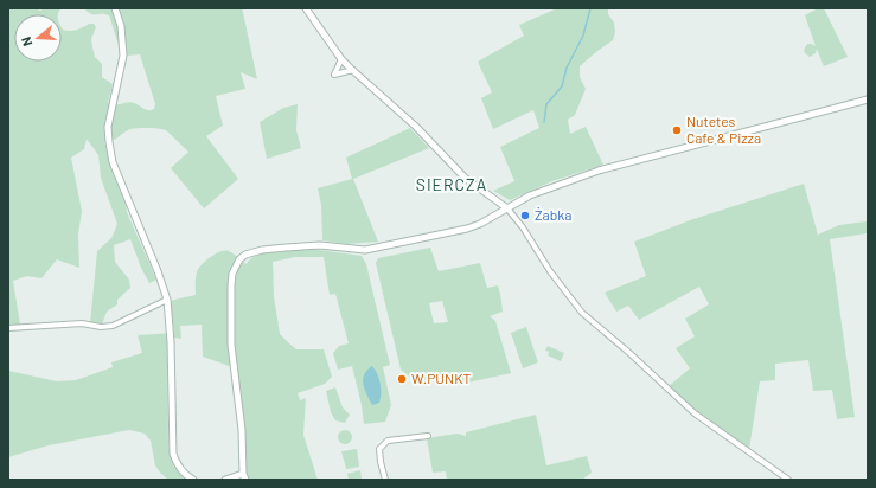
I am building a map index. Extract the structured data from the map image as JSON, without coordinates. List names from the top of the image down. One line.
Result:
{"districts":["SIERCZA"],"places":["Nutetes Cafe & Pizza","Żabka","W.PUNKT"],"north":"left"}
